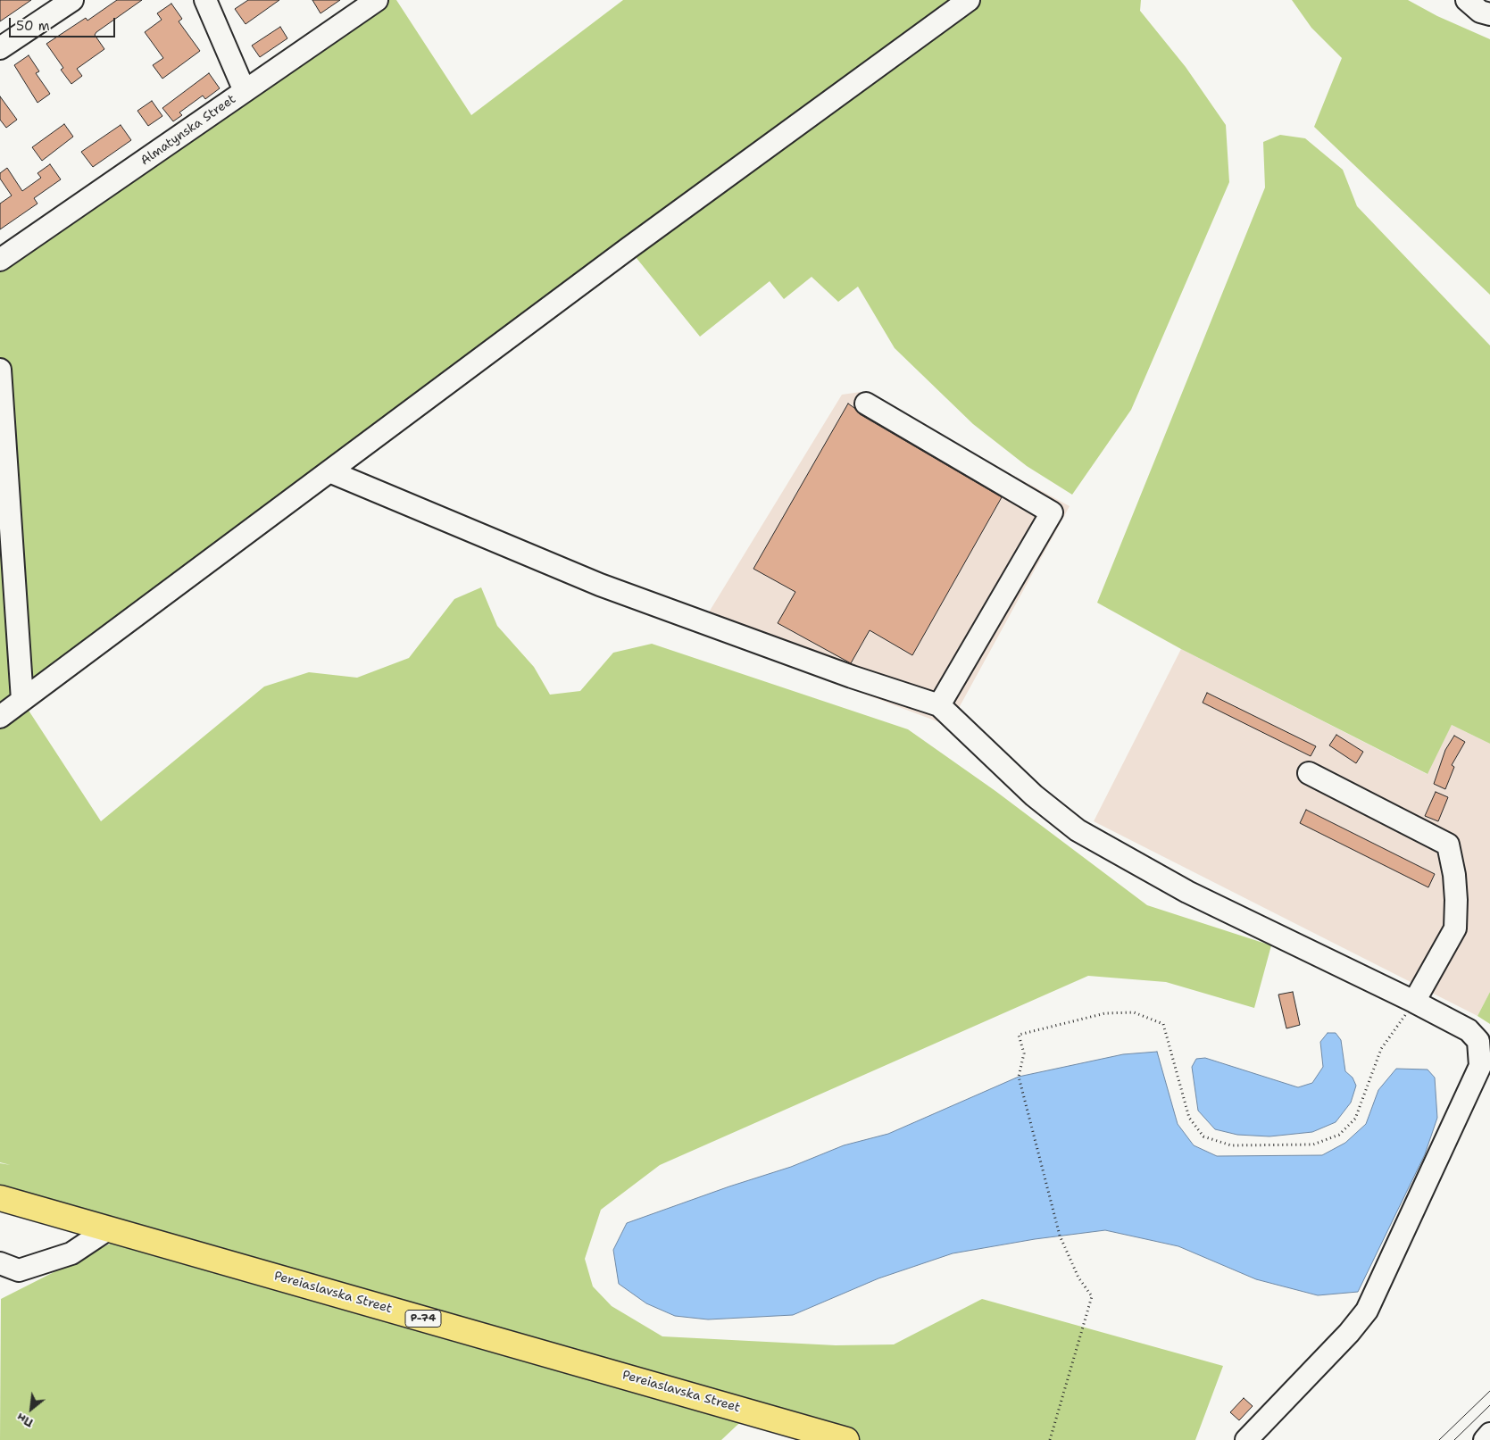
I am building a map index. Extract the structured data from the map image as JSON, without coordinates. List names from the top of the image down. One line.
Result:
{"streets":{"main road":["Pereiaslavska Street","Р-74"],"street":["Almatynska Street"]},"scale_bar":"50 m","north":"bottom left"}
